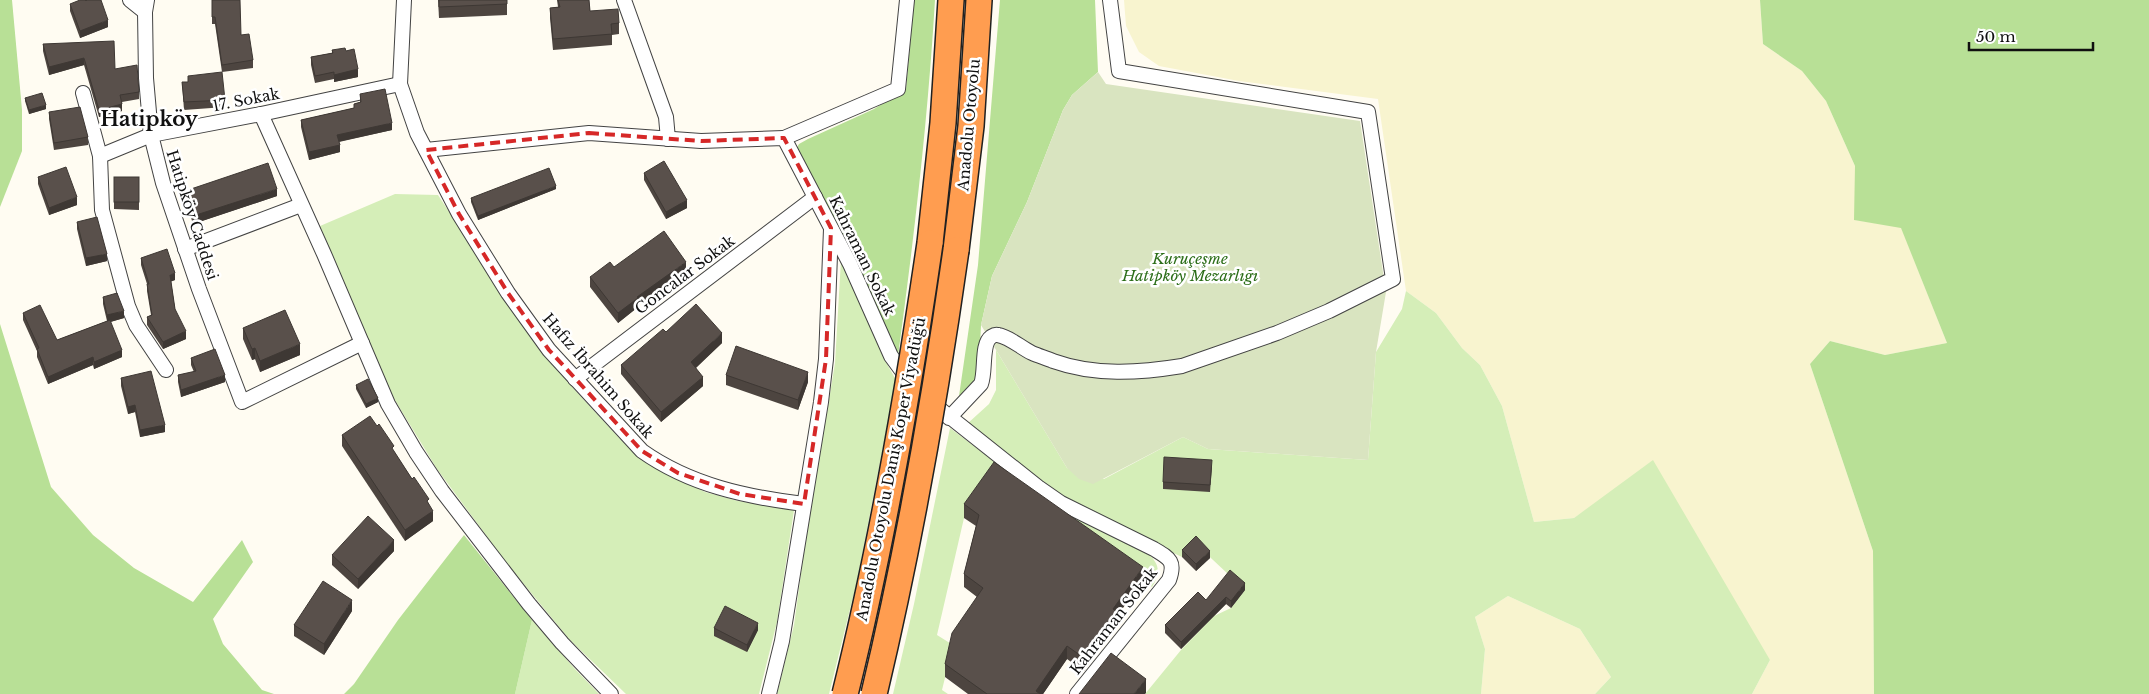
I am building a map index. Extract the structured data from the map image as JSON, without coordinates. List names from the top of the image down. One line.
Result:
{"streets":{"highway":["Anadolu Otoyolu","Anadolu Otoyolu Daniş Koper Viyadüğü"],"street":["17. Sokak","Hatipköy Caddesi","Kahraman Sokak","Goncalar Sokak","Hafız İbrahim Sokak"]},"crossings":[["17. Sokak","Hatipköy Caddesi"],["17. Sokak","Hafız İbrahim Sokak"],["Anadolu Otoyolu","Anadolu Otoyolu Daniş Koper Viyadüğü"],["Kahraman Sokak","Goncalar Sokak"],["Goncalar Sokak","Hafız İbrahim Sokak"]],"districts":["Hatipköy"],"parks":["Kuruçeşme Hatipköy Mezarlığı"],"scale_bar":"50 m"}
